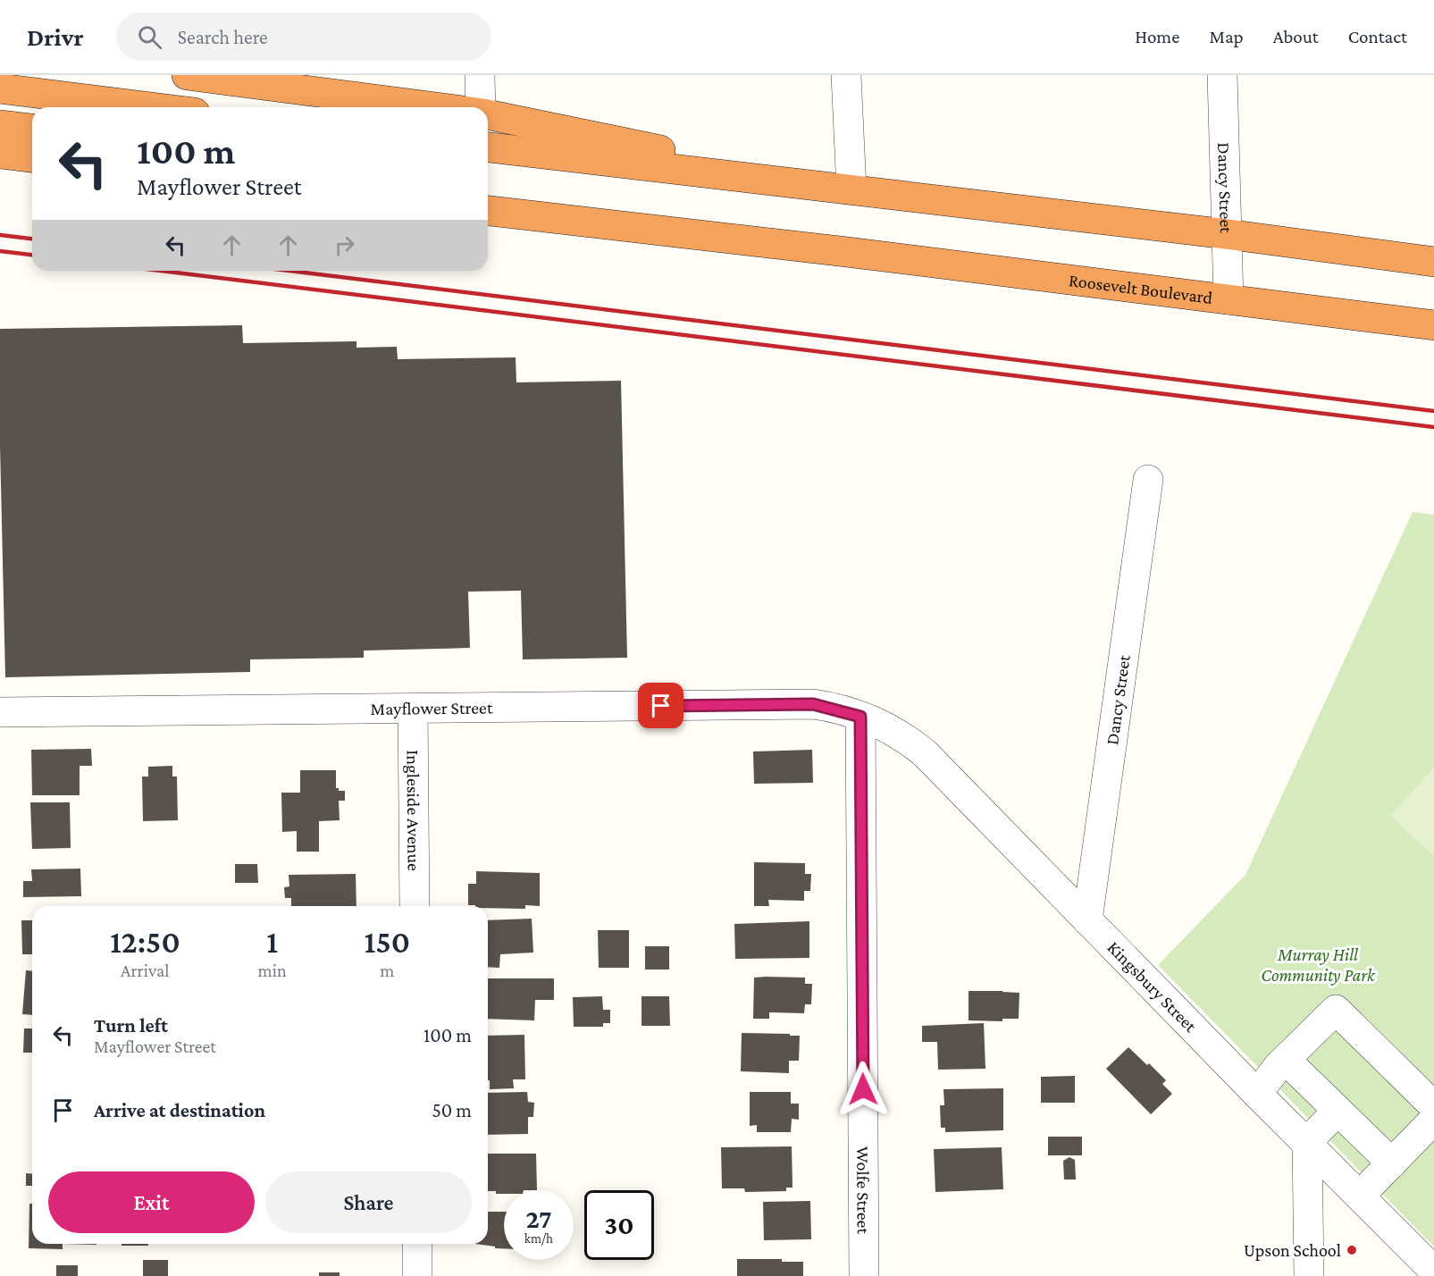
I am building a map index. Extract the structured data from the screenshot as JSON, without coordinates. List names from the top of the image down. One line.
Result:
{"streets":{"highway":["Roosevelt Boulevard"],"street":["Dancy Street","Mayflower Street","Ingleside Avenue","Kingsbury Street","Wolfe Street"]},"crossings":[["Dancy Street","Roosevelt Boulevard"],["Dancy Street","Kingsbury Street"],["Mayflower Street","Ingleside Avenue"],["Mayflower Street","Kingsbury Street"],["Mayflower Street","Wolfe Street"],["Kingsbury Street","Wolfe Street"]],"parks":["Murray Hill Community Park"],"places":["Upson School"],"page":{"header":"Drivr","search":"Search here","nav":["Home","Map","About","Contact"],"turn":["100 m","Mayflower Street"],"eta":["12:50","Arrival","1","min","150","m"],"list":[{"name":"Turn left","note":"Mayflower Street","value":"100 m"},{"name":"Arrive at destination","value":"50 m"}],"buttons":["Exit","Share"],"speed":"27 km/h","limit":"30"}}
